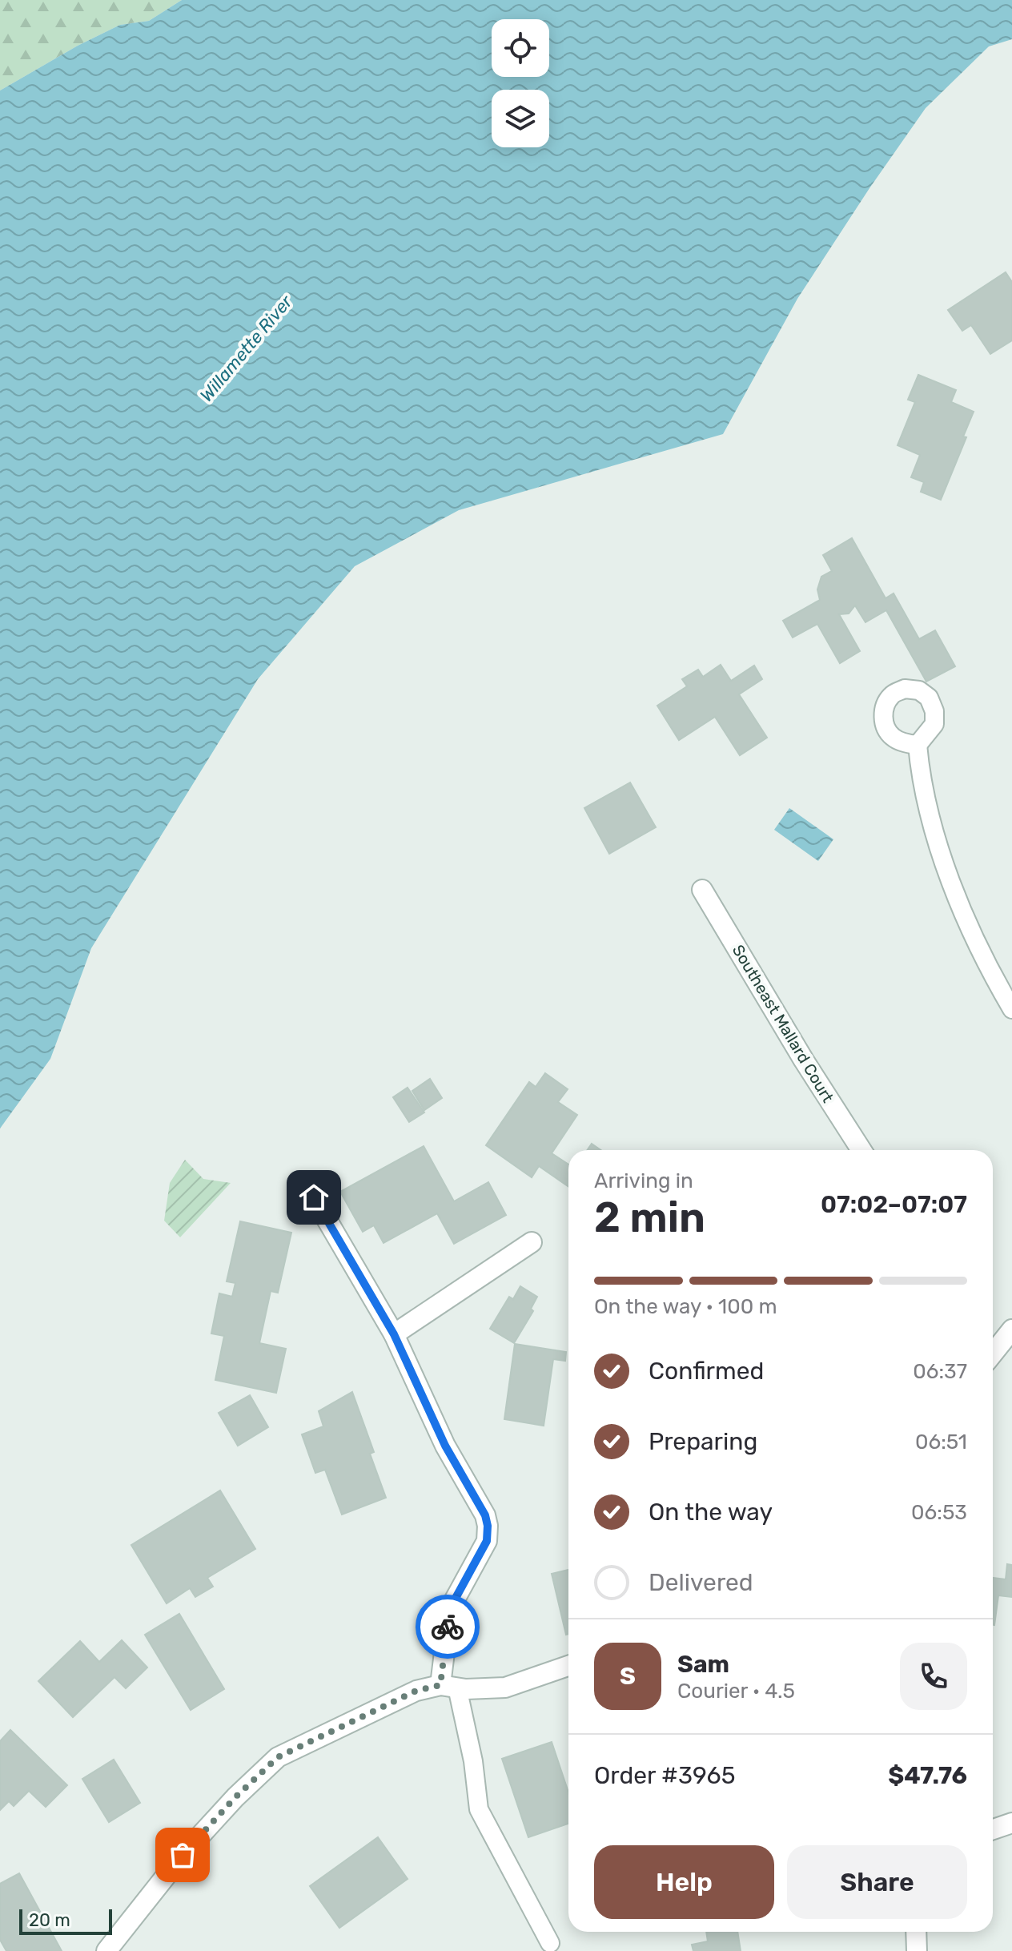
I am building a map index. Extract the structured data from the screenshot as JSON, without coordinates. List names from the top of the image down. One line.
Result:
{"streets":{"street":["Southeast Mallard Court"]},"water":["Willamette River"],"scale_bar":"20 m","page":{"heading":["2 min","Arriving in","07:02–07:07"],"panel":["Sam","Courier · 4.5","Order #3965","$47.76"],"bar":"On the way · 100 m","list":[["Confirmed","06:37"],["Preparing","06:51"],["On the way","06:53"],"Delivered"],"round":"S","buttons":["Help","Share"],"scale":"20 m"}}
